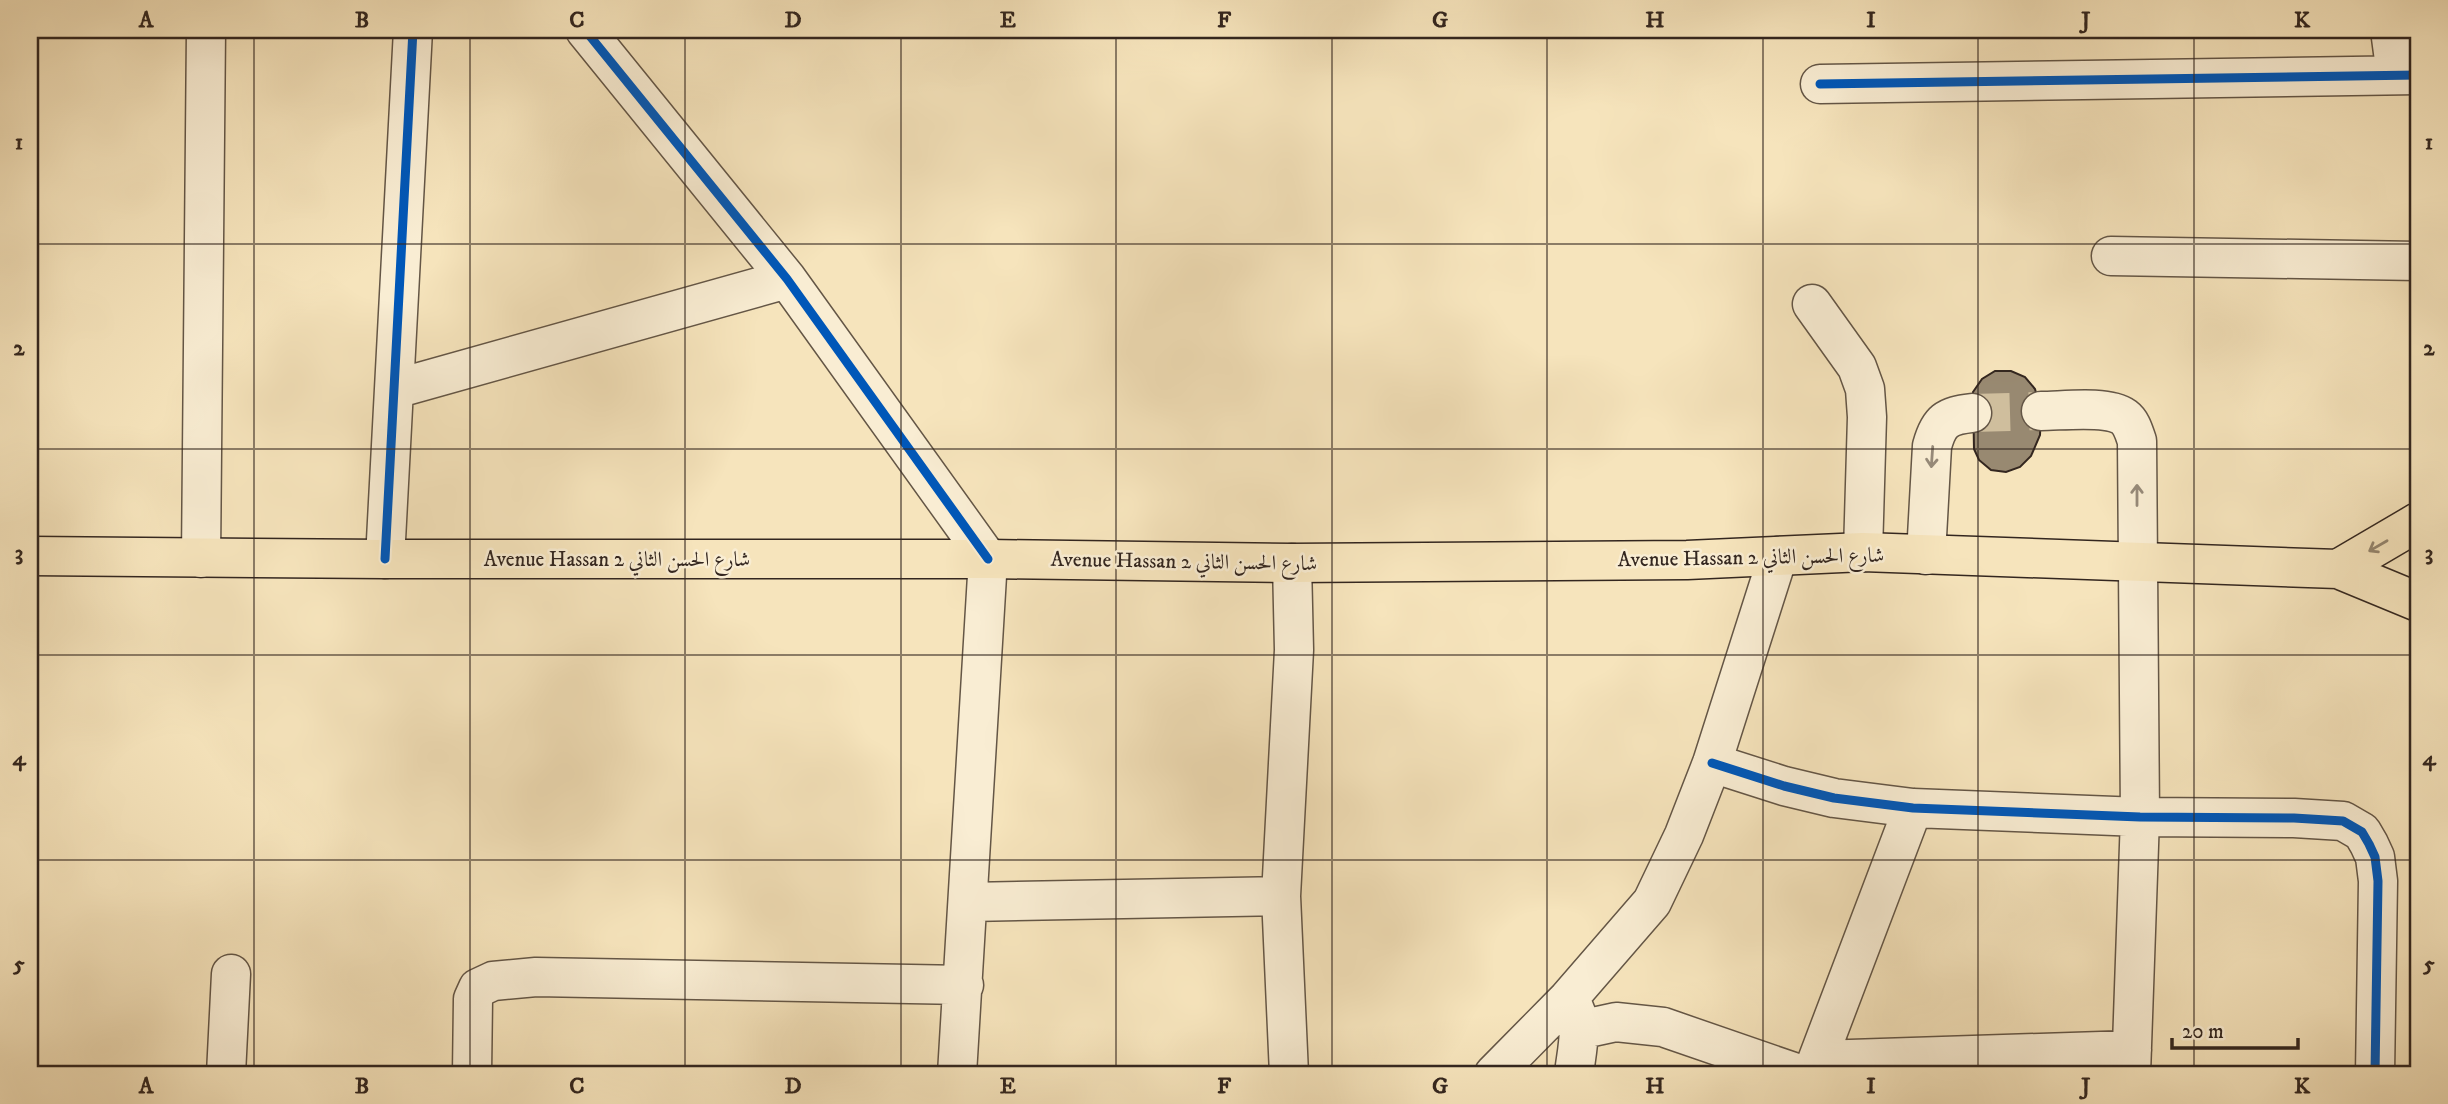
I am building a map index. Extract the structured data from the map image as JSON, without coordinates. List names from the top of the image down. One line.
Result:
{"streets":{"main road":["Avenue Hassan 2 شارع الحسن الثاني"]},"scale_bar":"20 m","grid":{"columns":["A","B","C","D","E","F","G","H","I","J","K"],"rows":["1","2","3","4","5"]}}
